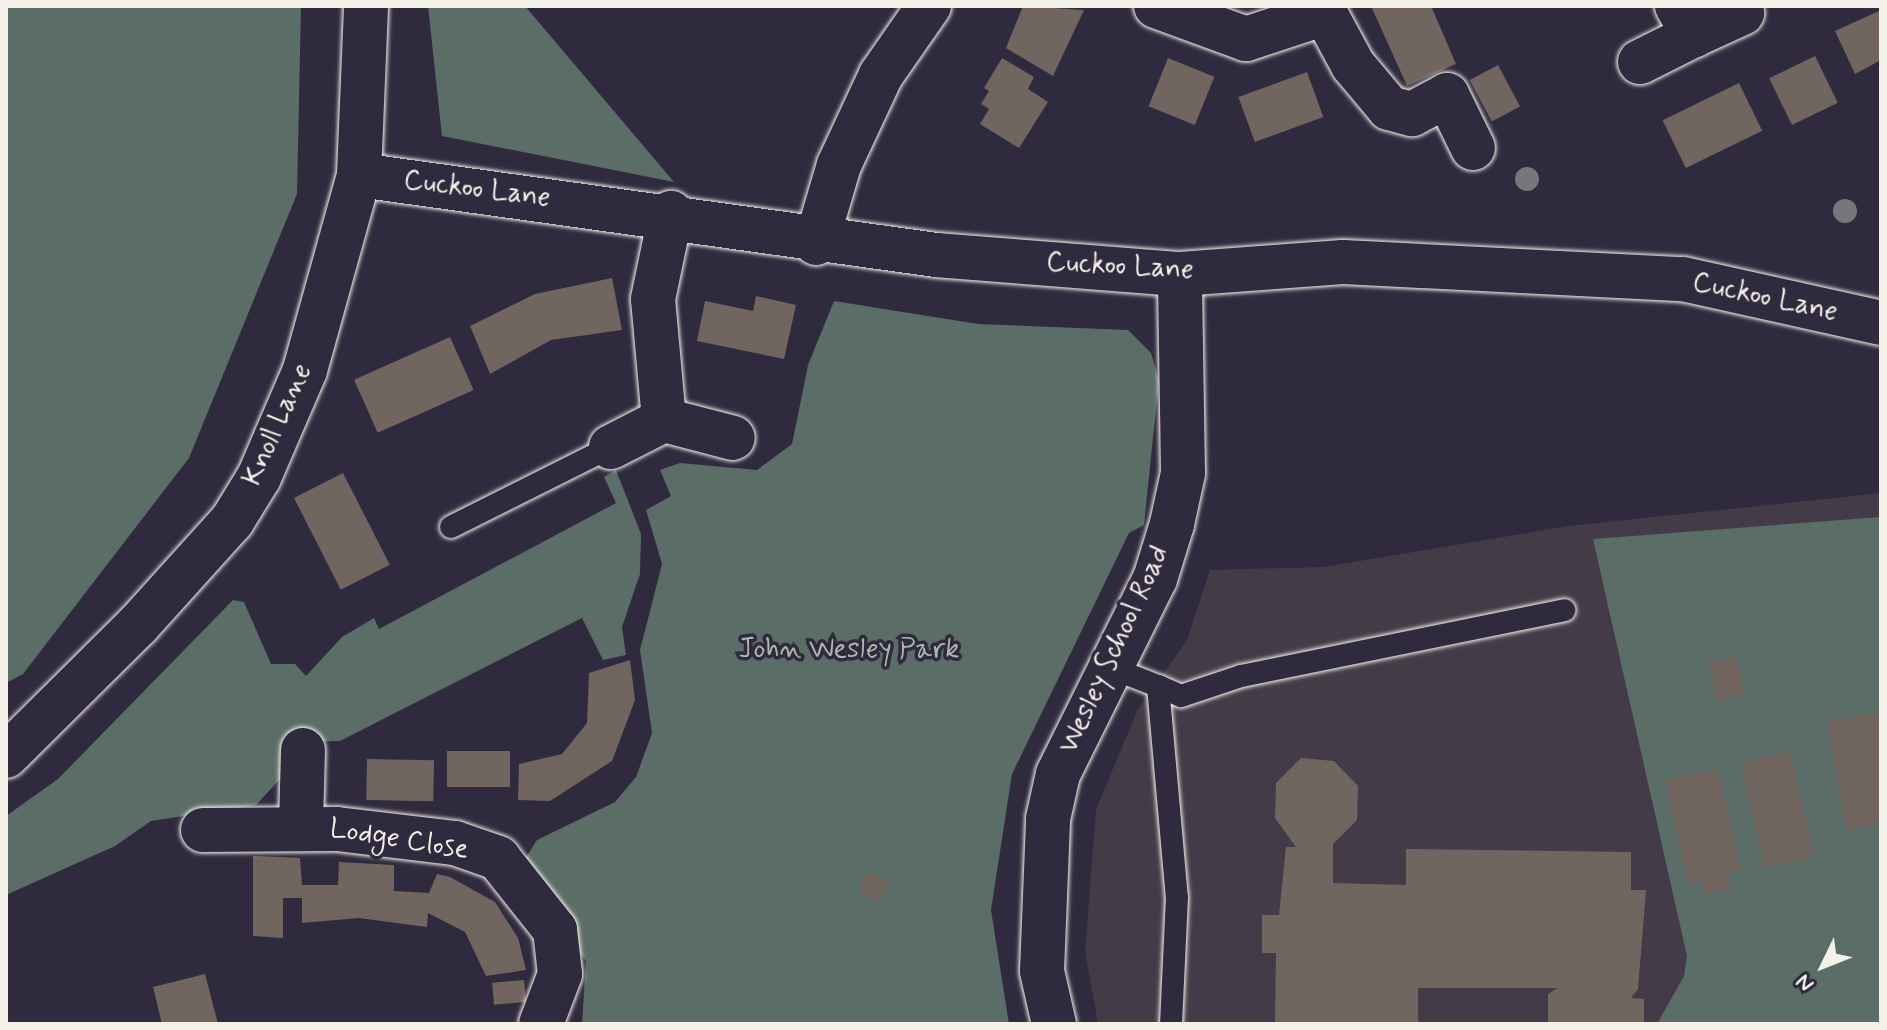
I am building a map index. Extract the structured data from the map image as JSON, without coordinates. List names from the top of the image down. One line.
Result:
{"streets":{"street":["Cuckoo Lane","Knoll Lane","Wesley School Road","Lodge Close"]},"crossings":[["Cuckoo Lane","Knoll Lane"],["Cuckoo Lane","Wesley School Road"]],"parks":["John Wesley Park"],"north":"bottom left"}
